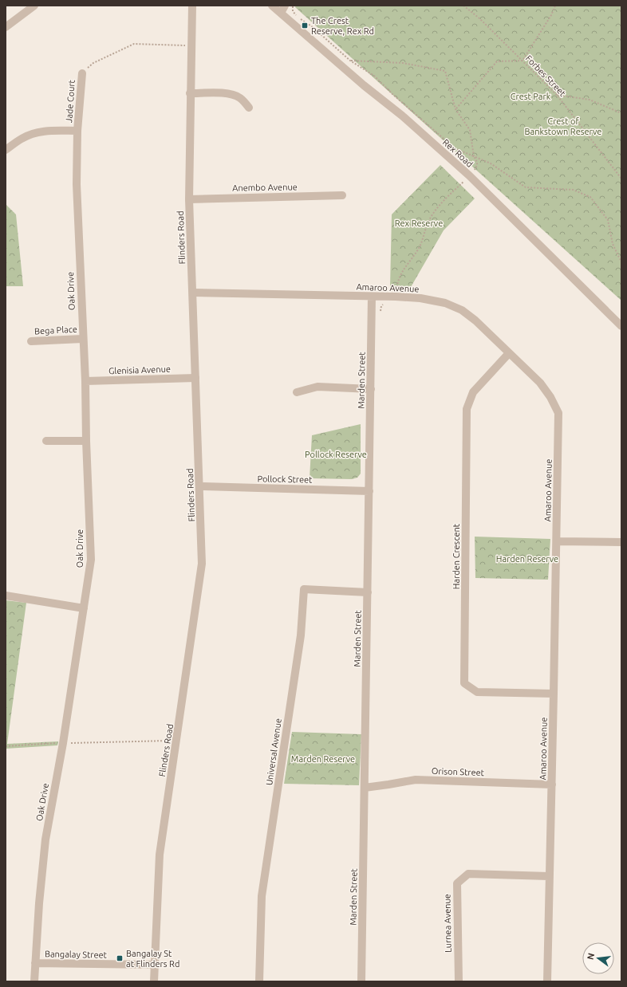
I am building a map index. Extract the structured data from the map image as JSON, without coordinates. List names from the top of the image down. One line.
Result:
{"streets":{"street":["Jade Court","Rex Road","Anembo Avenue","Flinders Road","Amaroo Avenue","Oak Drive","Bega Place","Glenisia Avenue","Marden Street","Pollock Street","Harden Crescent","Universal Avenue","Orison Street","Lurnea Avenue","Bangalay Street"],"path":["Forbes Street"]},"crossings":[["Jade Court","Oak Drive"],["Anembo Avenue","Flinders Road"],["Flinders Road","Amaroo Avenue"],["Flinders Road","Glenisia Avenue"],["Flinders Road","Pollock Street"],["Flinders Road","Bangalay Street"],["Amaroo Avenue","Marden Street"],["Amaroo Avenue","Harden Crescent"],["Amaroo Avenue","Orison Street"],["Amaroo Avenue","Lurnea Avenue"],["Oak Drive","Bega Place"],["Oak Drive","Glenisia Avenue"],["Oak Drive","Bangalay Street"],["Marden Street","Pollock Street"],["Marden Street","Universal Avenue"],["Marden Street","Orison Street"]],"parks":["Crest Park","Crest of Bankstown Reserve","Rex Reserve","Pollock Reserve","Harden Reserve","Marden Reserve"],"places":{"transit":["The Crest Reserve, Rex Rd","Bangalay St at Flinders Rd"]},"north":"left"}
